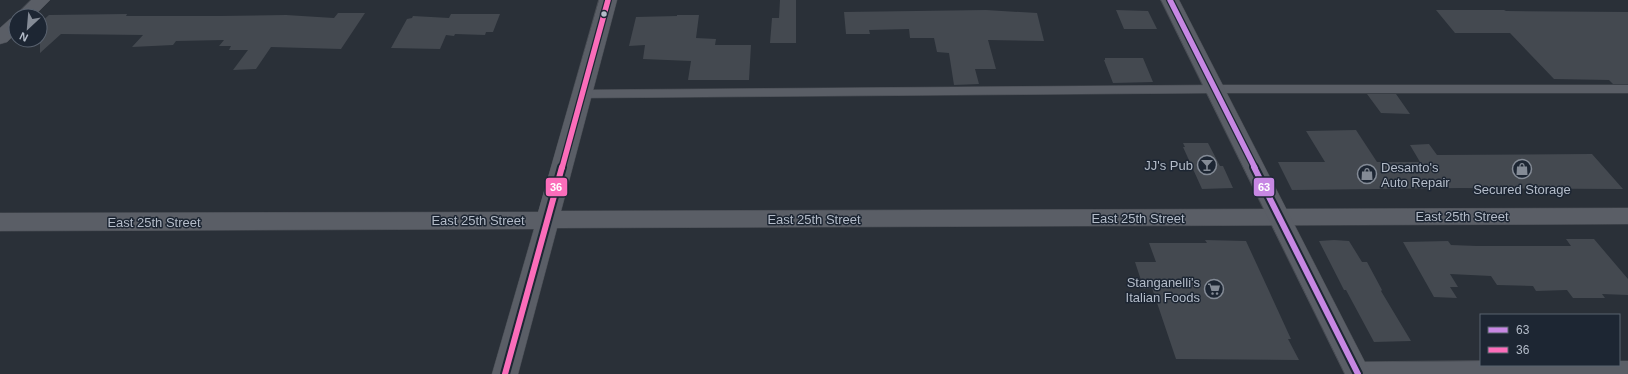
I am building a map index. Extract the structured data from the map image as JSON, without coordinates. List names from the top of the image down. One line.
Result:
{"streets":{"street":["East 25th Street"]},"places":{"bar":["JJ's Pub"],"shop":["Secured Storage","Desanto's Auto Repair"],"supermarket":["Stanganelli's Italian Foods"]},"lines":["transit line 63","transit line 36"],"legend":["63","36"],"north":"bottom left"}
